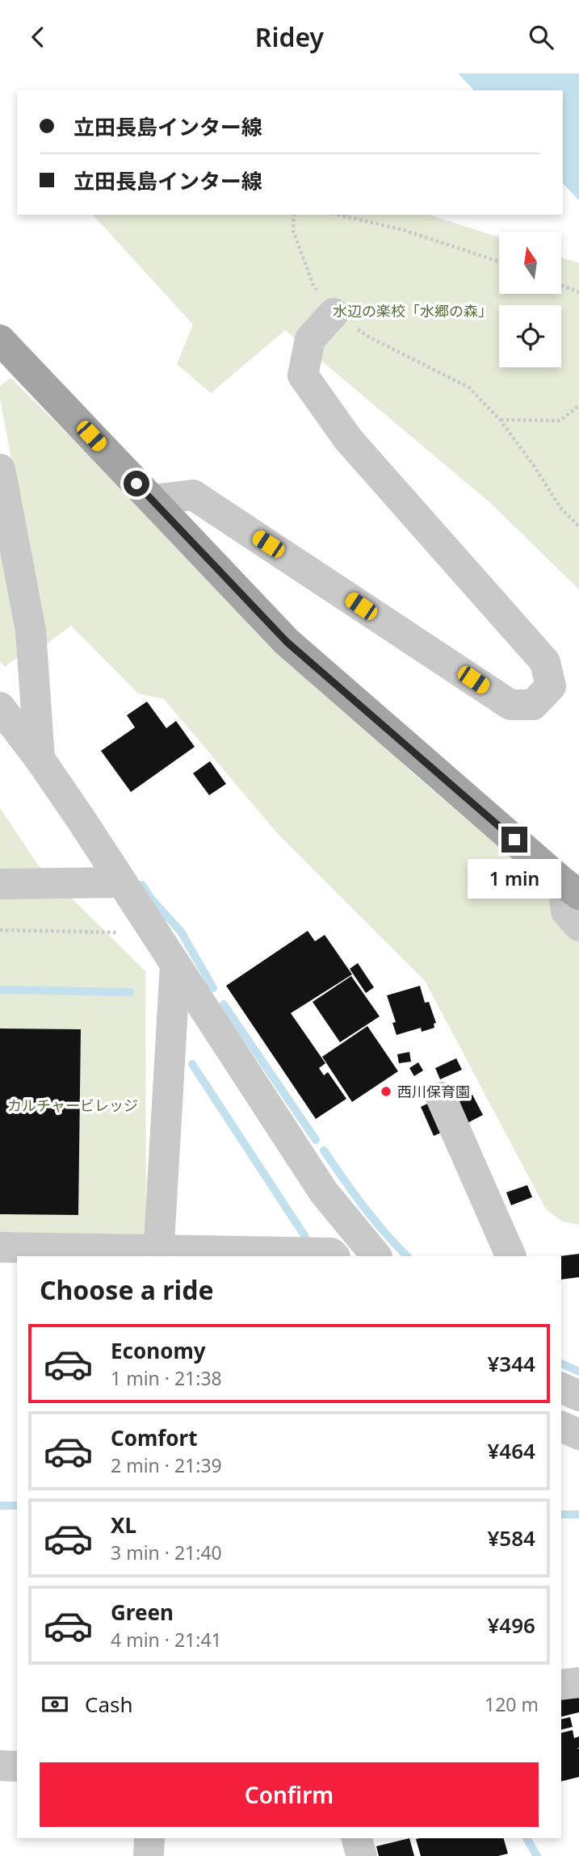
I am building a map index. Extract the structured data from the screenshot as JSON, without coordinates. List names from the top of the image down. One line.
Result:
{"parks":["水辺の楽校「水郷の森」","カルチャービレッジ"],"places":["西川保育園"],"north":"top","page":{"header":"Ridey","banner":["立田長島インター線","立田長島インター線"],"bubble":"1 min","heading":"Choose a ride","list":[{"name":"Economy","note":"1 min · 21:38","value":"¥344"},{"name":"Comfort","note":"2 min · 21:39","value":"¥464"},{"name":"XL","note":"3 min · 21:40","value":"¥584"},{"name":"Green","note":"4 min · 21:41","value":"¥496"}],"pay":["Cash","120 m"],"buttons":"Confirm"}}
